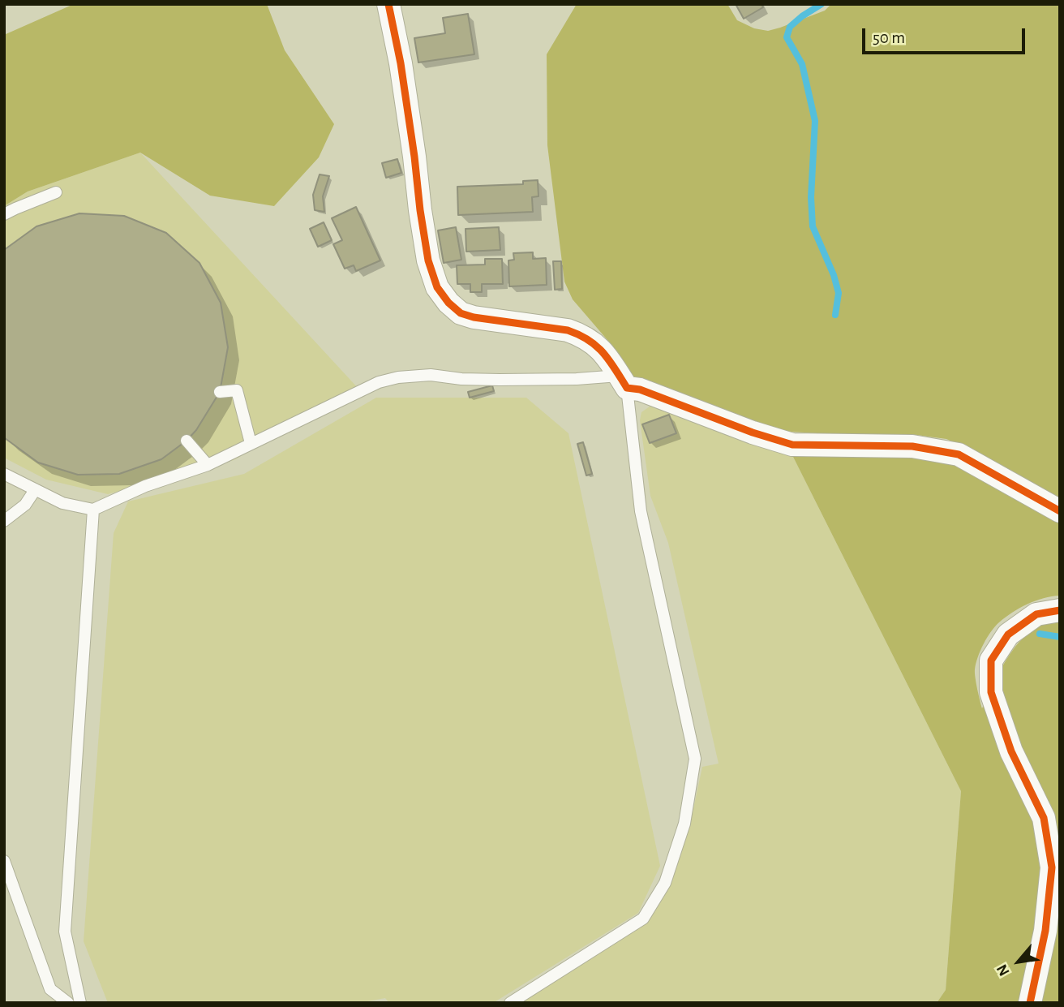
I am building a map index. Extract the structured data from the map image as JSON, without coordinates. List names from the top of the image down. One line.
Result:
{"scale_bar":"50 m","north":"bottom left"}
